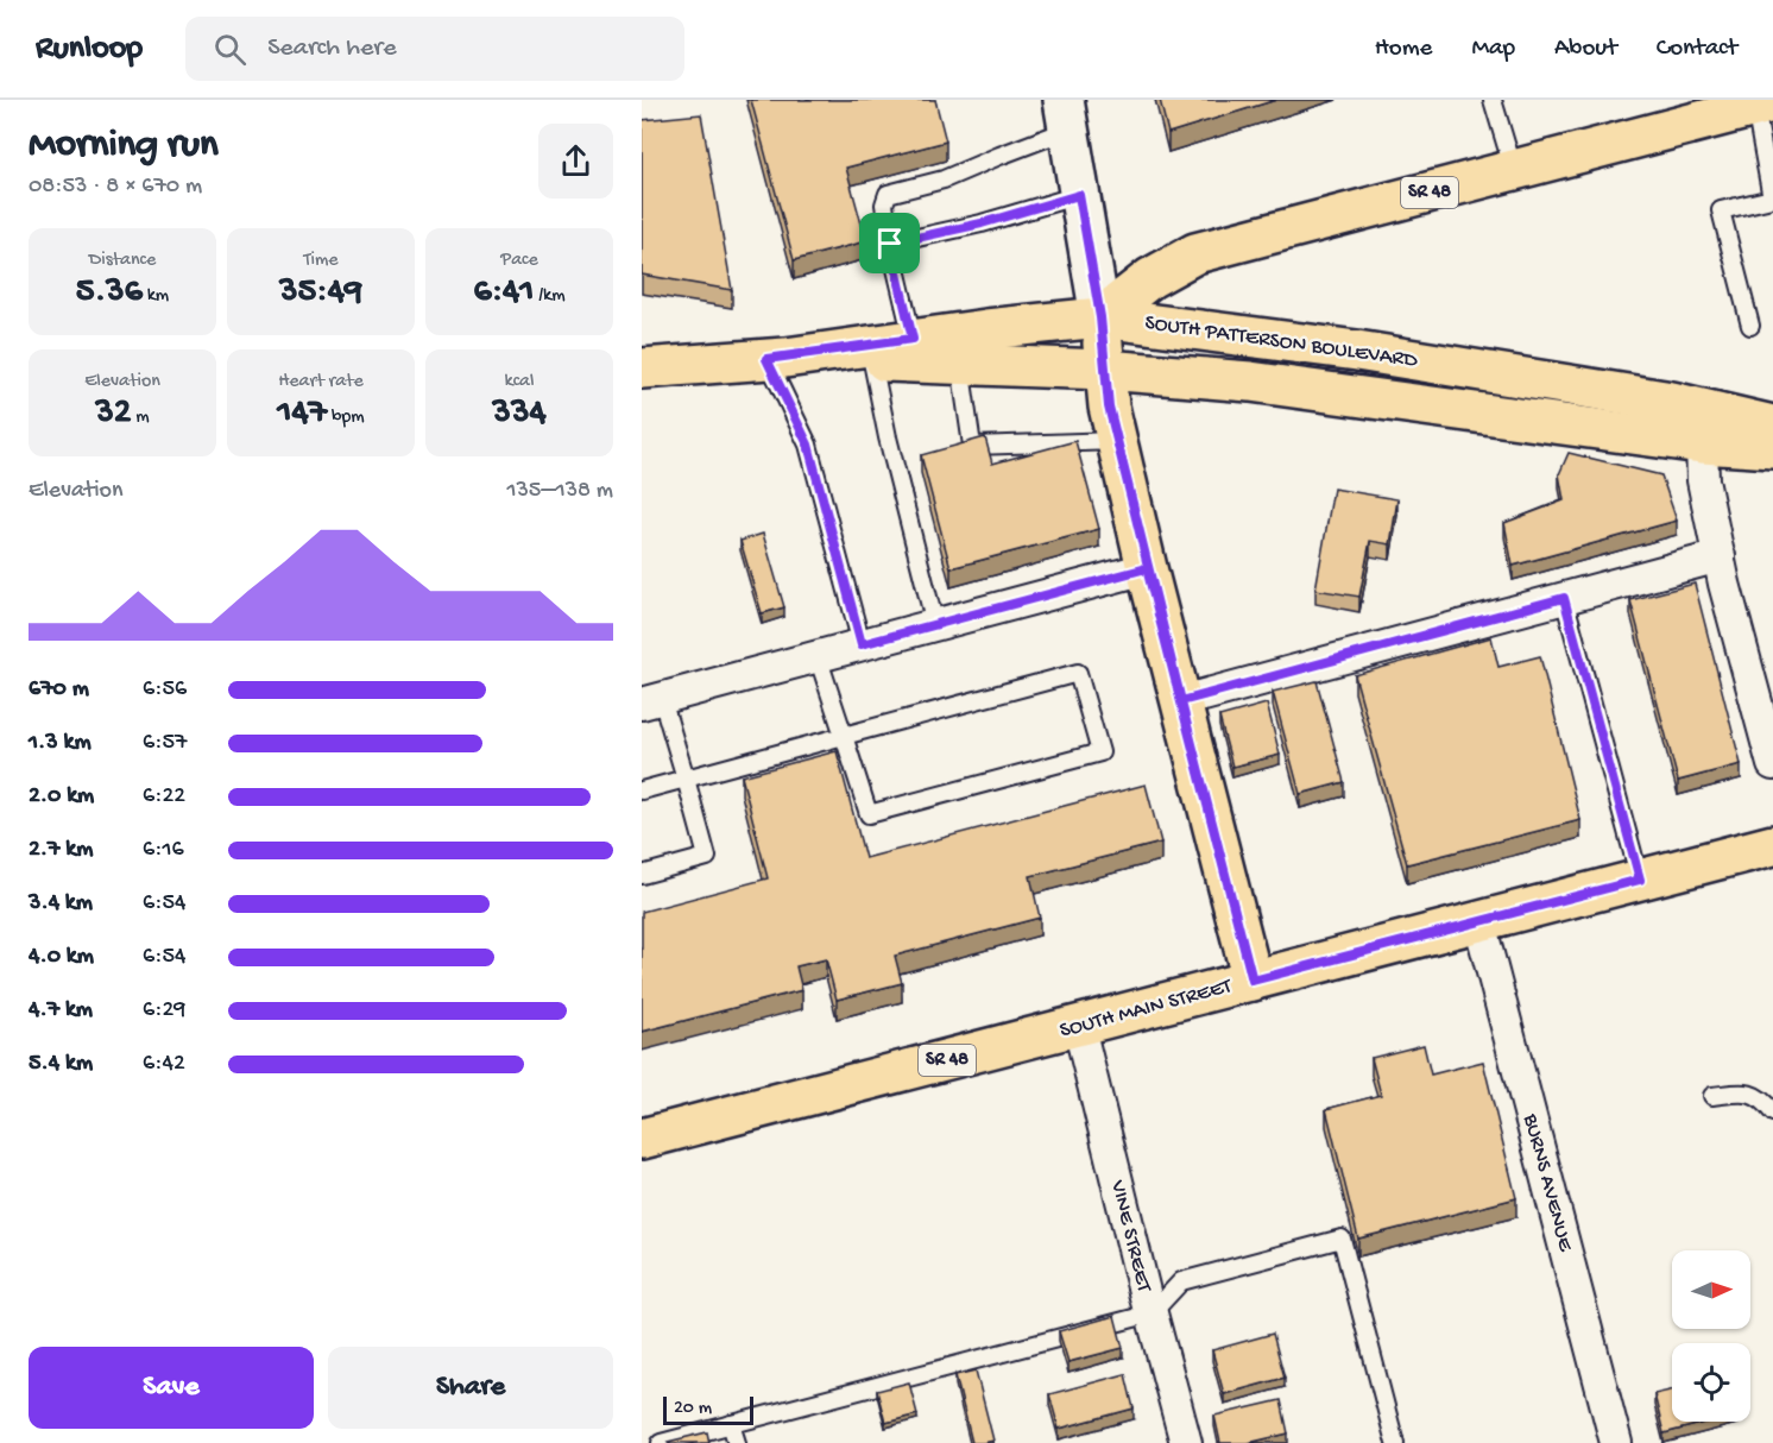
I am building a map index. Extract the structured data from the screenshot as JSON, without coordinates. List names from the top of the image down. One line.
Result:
{"streets":{"main road":["SR 48","SOUTH PATTERSON BOULEVARD","SOUTH MAIN STREET"],"street":["BURNS AVENUE","VINE STREET"]},"crossings":[["SR 48","SOUTH PATTERSON BOULEVARD"],["SOUTH MAIN STREET","BURNS AVENUE"],["SOUTH MAIN STREET","VINE STREET"]],"scale_bar":"20 m","north":"right","page":{"header":"Runloop","search":"Search here","nav":["Home","Map","About","Contact"],"heading":["Morning run","08:53 · 8 × 670 m"],"stats":[["Distance","5.36 km"],["Time","35:49"],["Pace","6:41 /km"],["Elevation","32 m"],["Heart rate","147 bpm"],["kcal","334"]],"chart":["Elevation","135–138 m"],"list":[{"name":"670 m","note":"6:56"},{"name":"1.3 km","note":"6:57"},{"name":"2.0 km","note":"6:22"},{"name":"2.7 km","note":"6:16"},{"name":"3.4 km","note":"6:54"},{"name":"4.0 km","note":"6:54"},{"name":"4.7 km","note":"6:29"},{"name":"5.4 km","note":"6:42"}],"buttons":["Save","Share"],"scale":"20 m"}}
